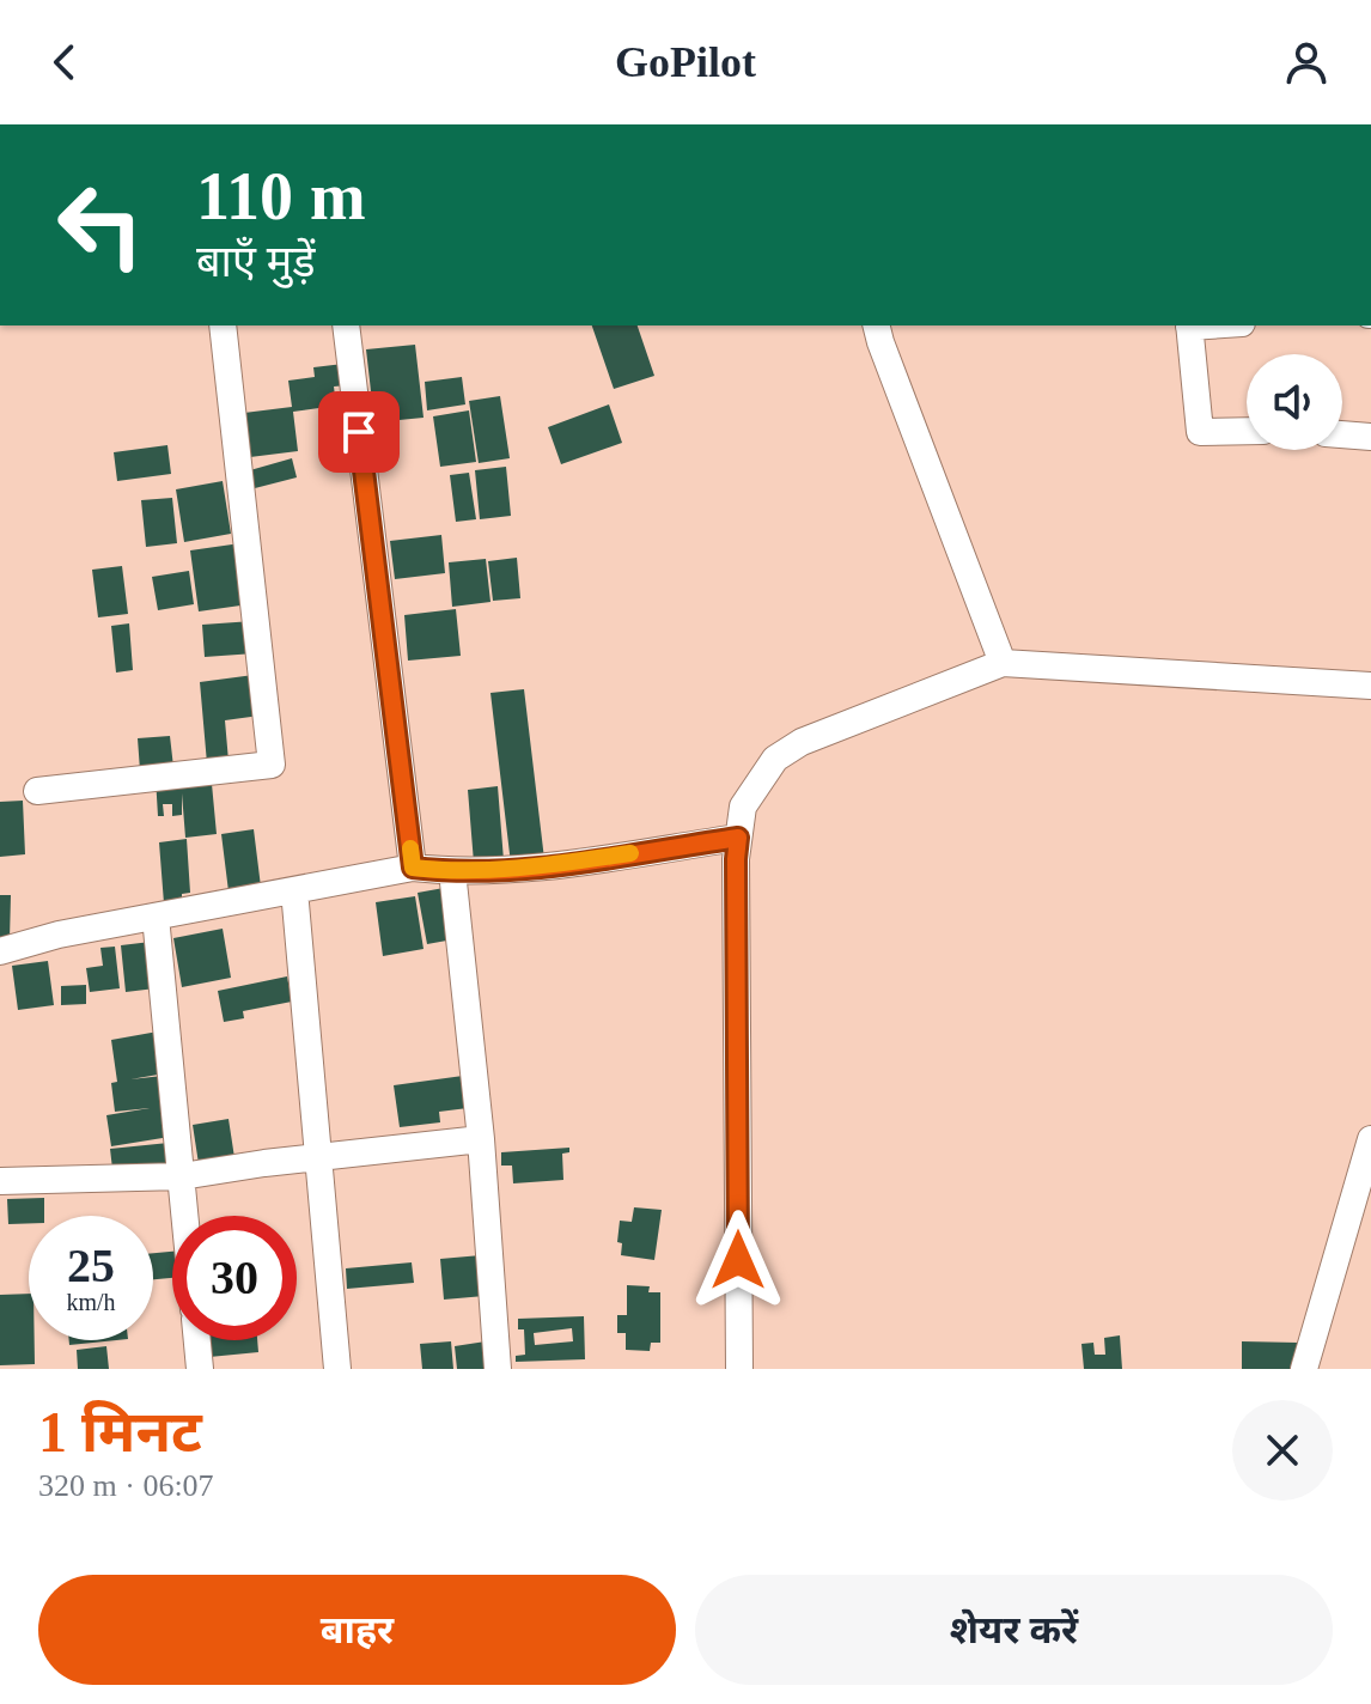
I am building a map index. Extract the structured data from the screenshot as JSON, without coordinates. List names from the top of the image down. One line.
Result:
{"page":{"header":"GoPilot","turn":["110 m","बाएँ मुड़ें"],"speed":"25 km/h","limit":"30","heading":["1 मिनट","320 m · 06:07"],"buttons":["बाहर","शेयर करें"]}}
